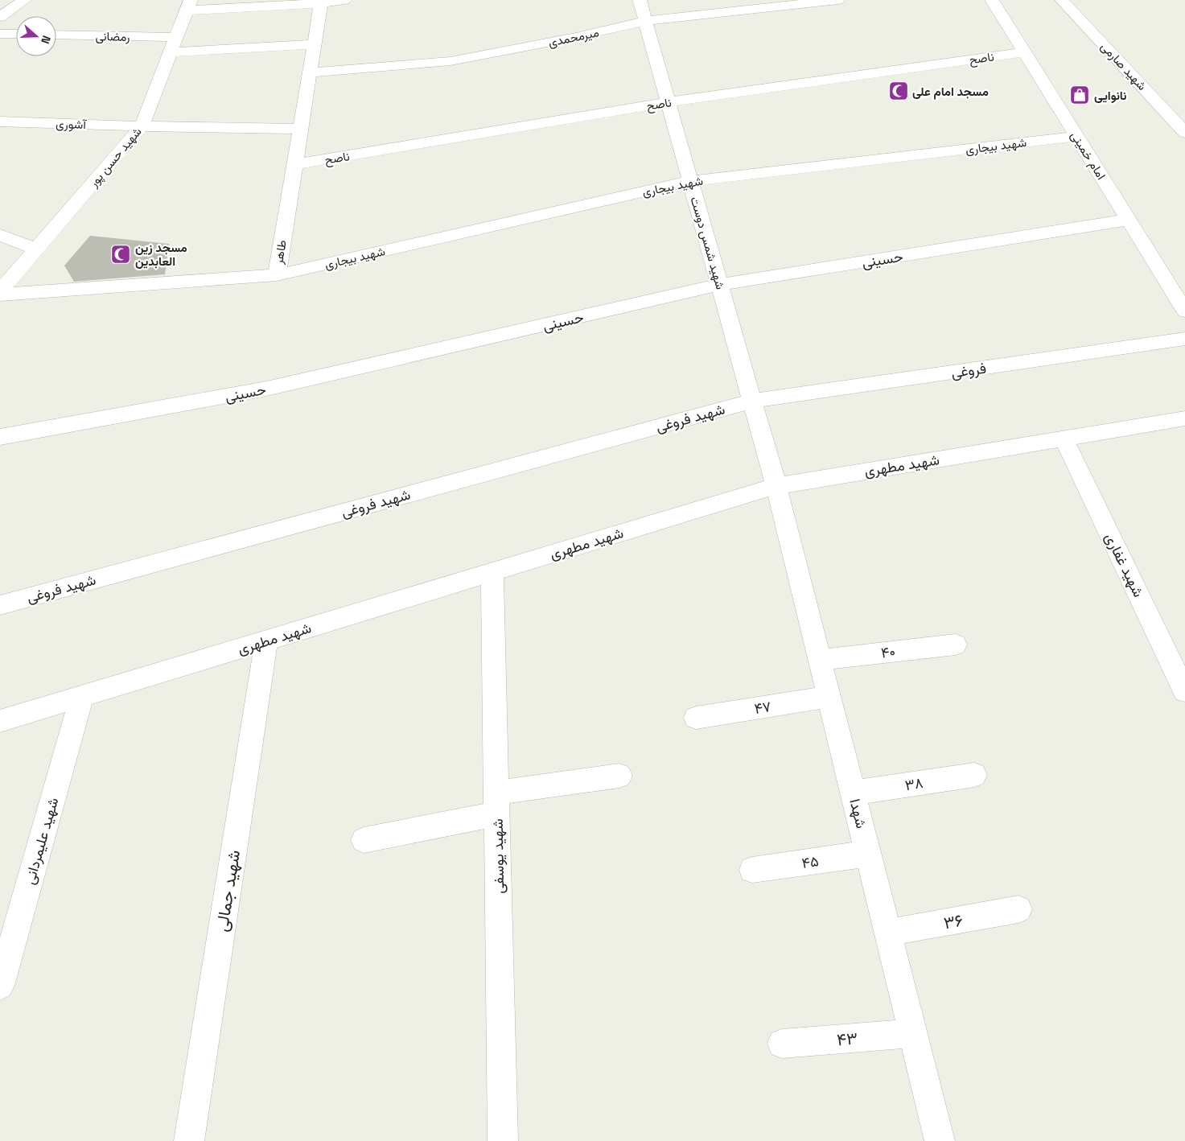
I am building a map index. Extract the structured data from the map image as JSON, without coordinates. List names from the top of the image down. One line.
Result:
{"streets":{"street":["رمضانی","میرمحمدی","ناصح","شهید صارمی","آشوری","شهید بیجاری","امام خمینی","شهید حسن پور","شهید شمس دوست","طاهر","حسینی","فروغی","شهید فروغی","شهید مطهری","شهید غفاری","۴۰","۴۷","۳۸","شهدا","شهید علیمردانی","شهید یوسفی","۴۵","شهید جمالی","۳۶","۴۳"]},"crossings":[["رمضانی","شهید حسن پور"],["میرمحمدی","شهید شمس دوست"],["میرمحمدی","طاهر"],["ناصح","امام خمینی"],["ناصح","شهید شمس دوست"],["ناصح","طاهر"],["آشوری","شهید حسن پور"],["آشوری","طاهر"],["شهید بیجاری","امام خمینی"],["شهید بیجاری","شهید شمس دوست"],["شهید بیجاری","طاهر"],["امام خمینی","حسینی"],["شهید شمس دوست","حسینی"],["شهید شمس دوست","فروغی"],["شهید شمس دوست","شهید فروغی"],["شهید شمس دوست","شهید مطهری"],["شهید شمس دوست","شهدا"],["فروغی","شهید فروغی"],["شهید مطهری","شهید غفاری"],["شهید مطهری","شهدا"],["شهید مطهری","شهید علیمردانی"],["شهید مطهری","شهید یوسفی"],["شهید مطهری","شهید جمالی"],["۴۰","شهدا"],["۴۷","شهدا"],["۳۸","شهدا"],["شهدا","۴۵"],["شهدا","۳۶"],["شهدا","۴۳"]],"places":{"mosque":["مسجد امام علی","مسجد زین العابدین"],"shop":["نانوایی"]},"north":"right"}
